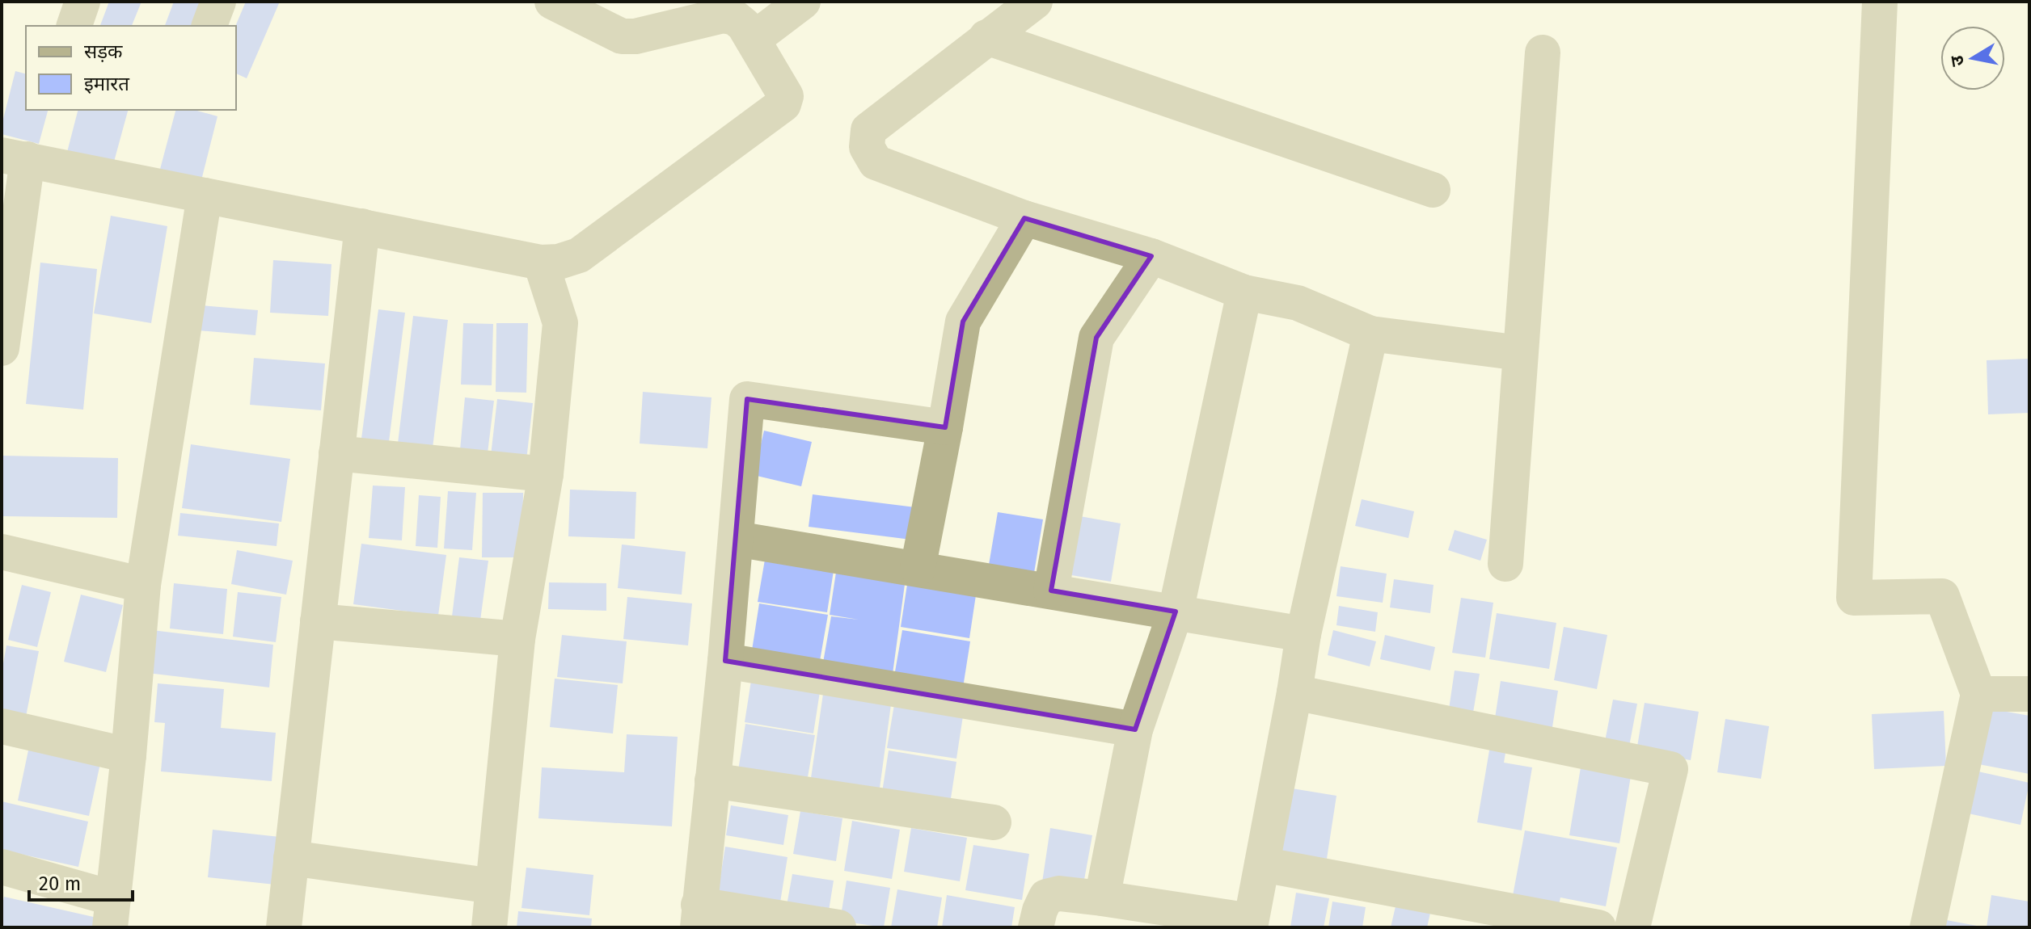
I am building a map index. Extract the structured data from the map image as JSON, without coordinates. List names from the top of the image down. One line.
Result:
{"legend":["सड़क","इमारत"],"scale_bar":"20 m","north":"left"}
